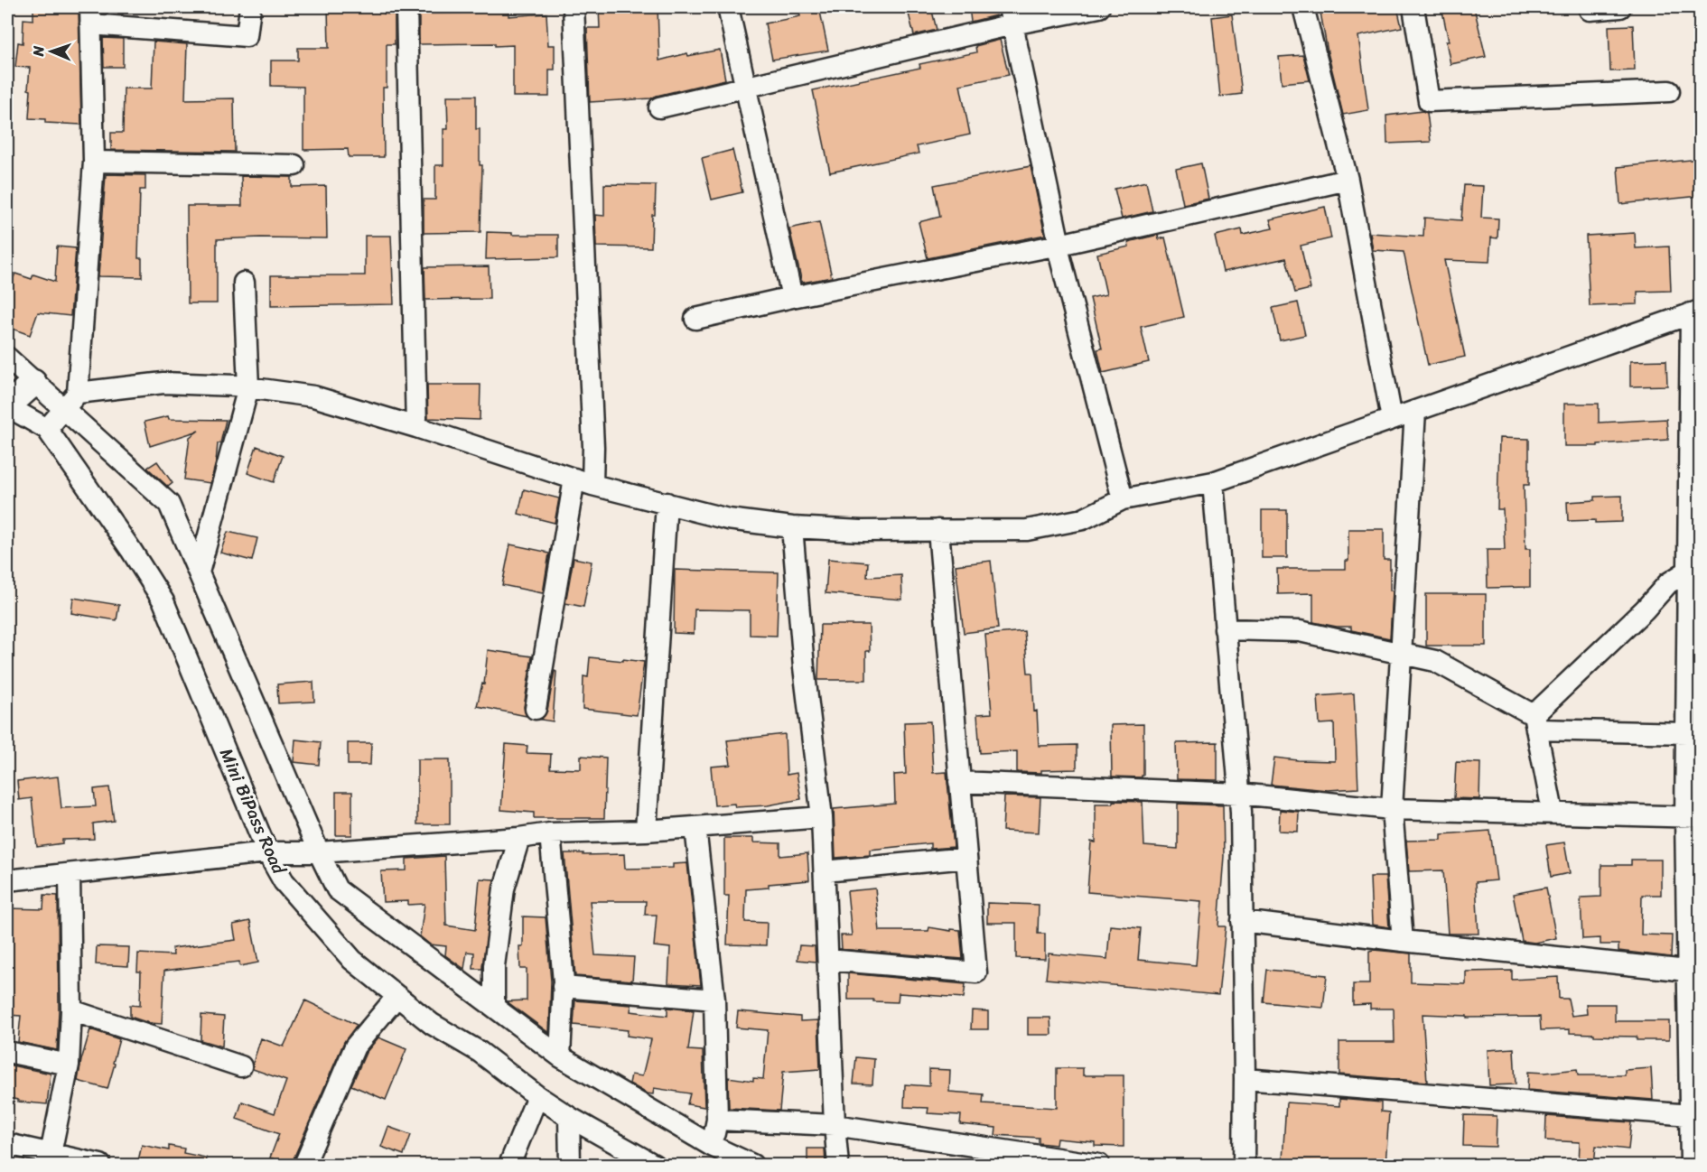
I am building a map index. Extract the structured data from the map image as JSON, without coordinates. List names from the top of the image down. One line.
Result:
{"streets":{"street":["Mini BiPass Road"]},"north":"left"}
